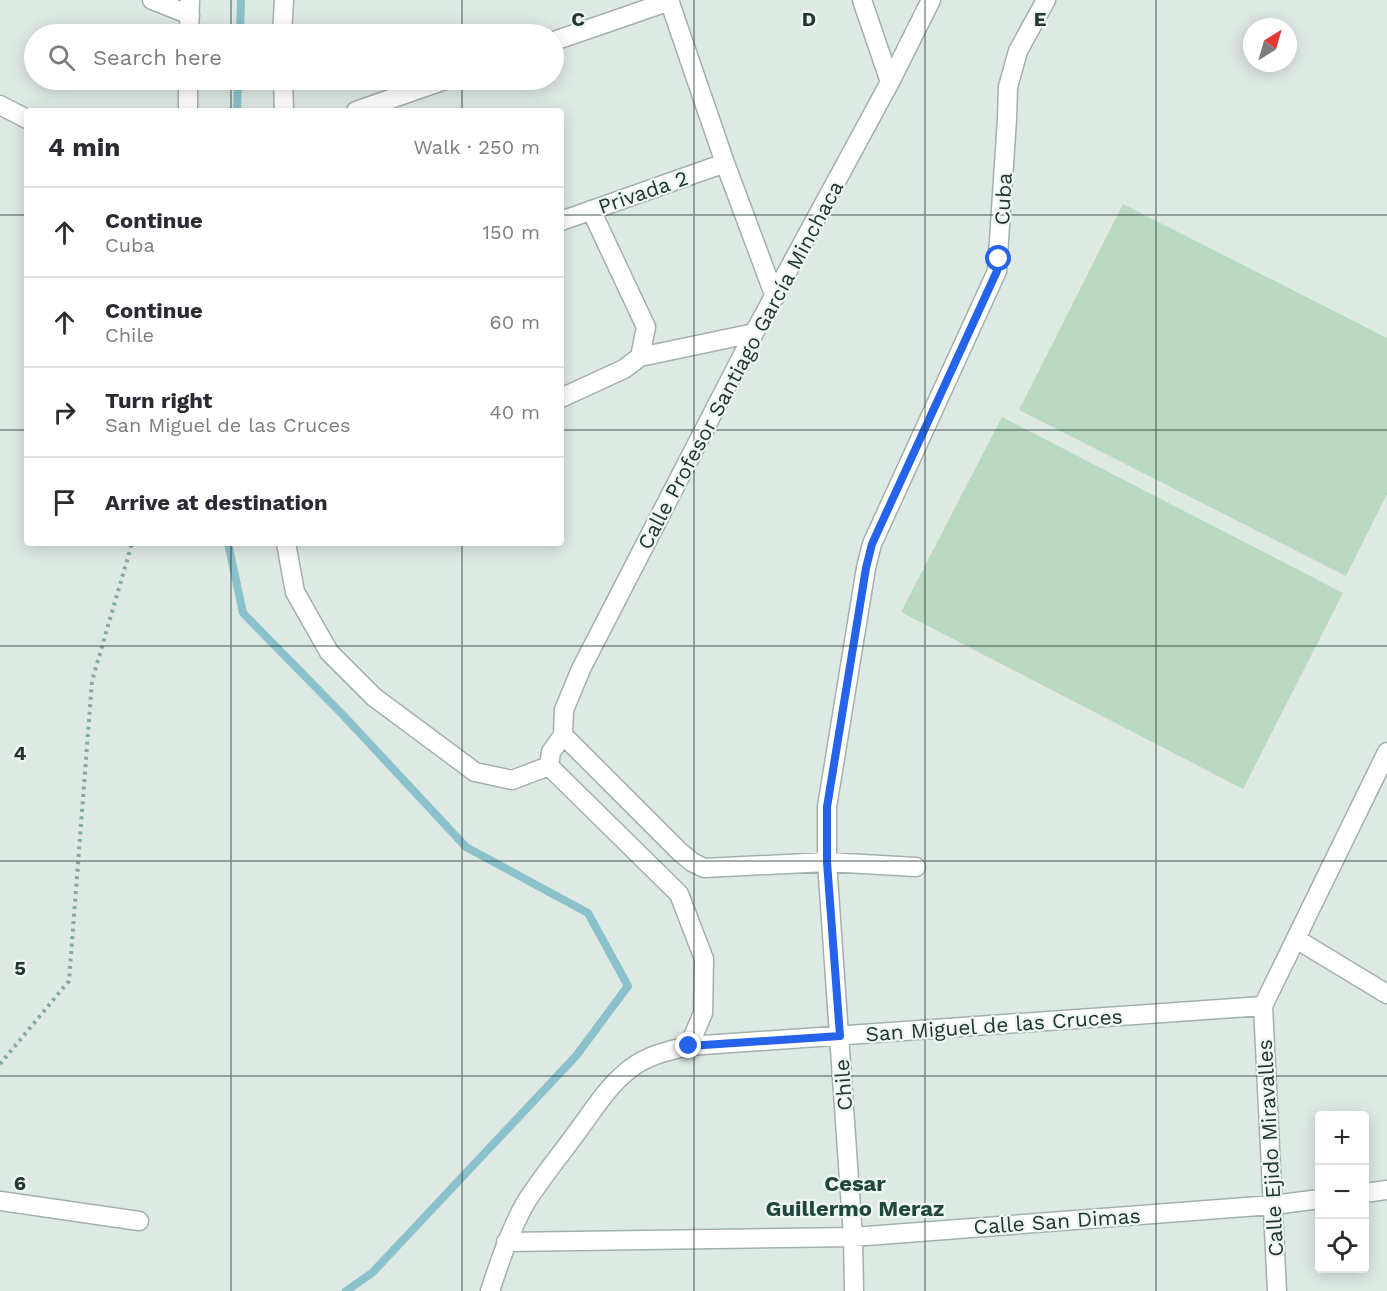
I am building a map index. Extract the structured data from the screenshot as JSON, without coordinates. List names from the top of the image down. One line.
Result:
{"streets":{"street":["Privada 2","Cuba","Calle Profesor Santiago García Minchaca","San Miguel de las Cruces","Chile","Calle Ejido Miravalles","Calle San Dimas"]},"crossings":[["Cuba","Chile"],["San Miguel de las Cruces","Chile"],["San Miguel de las Cruces","Calle Ejido Miravalles"],["San Miguel de las Cruces","Calle San Dimas"],["Chile","Calle San Dimas"],["Calle Ejido Miravalles","Calle San Dimas"]],"districts":["Cesar Guillermo Meraz"],"north":"top right","page":{"search":"Search here","heading":["4 min","Walk · 250 m"],"list":[["Continue","Cuba","150 m"],["Continue","Chile","60 m"],["Turn right","San Miguel de las Cruces","40 m"],"Arrive at destination"],"map_buttons":["+","−"]},"grid":{"columns":["C","D","E"],"rows":["4","5","6"]}}
